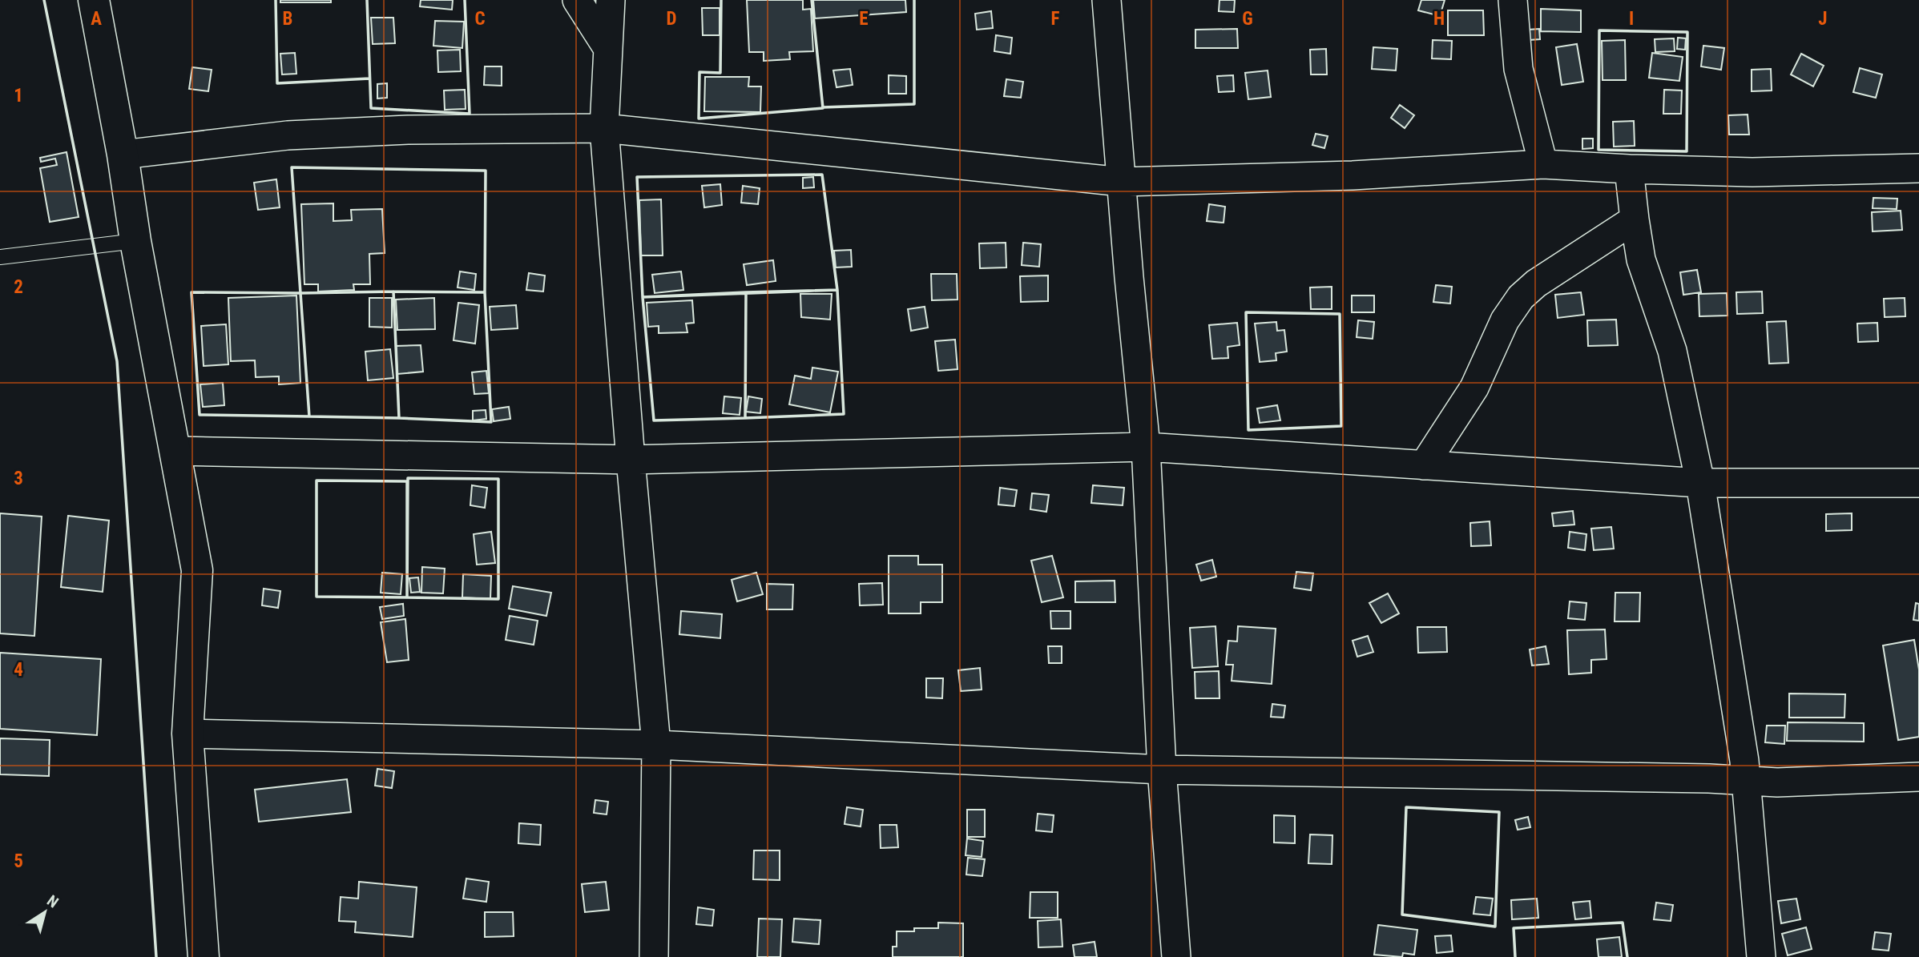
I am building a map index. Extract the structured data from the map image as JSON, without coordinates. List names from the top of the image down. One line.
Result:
{"north":"top right","grid":{"columns":["A","B","C","D","E","F","G","H","I","J"],"rows":["1","2","3","4","5"]}}
